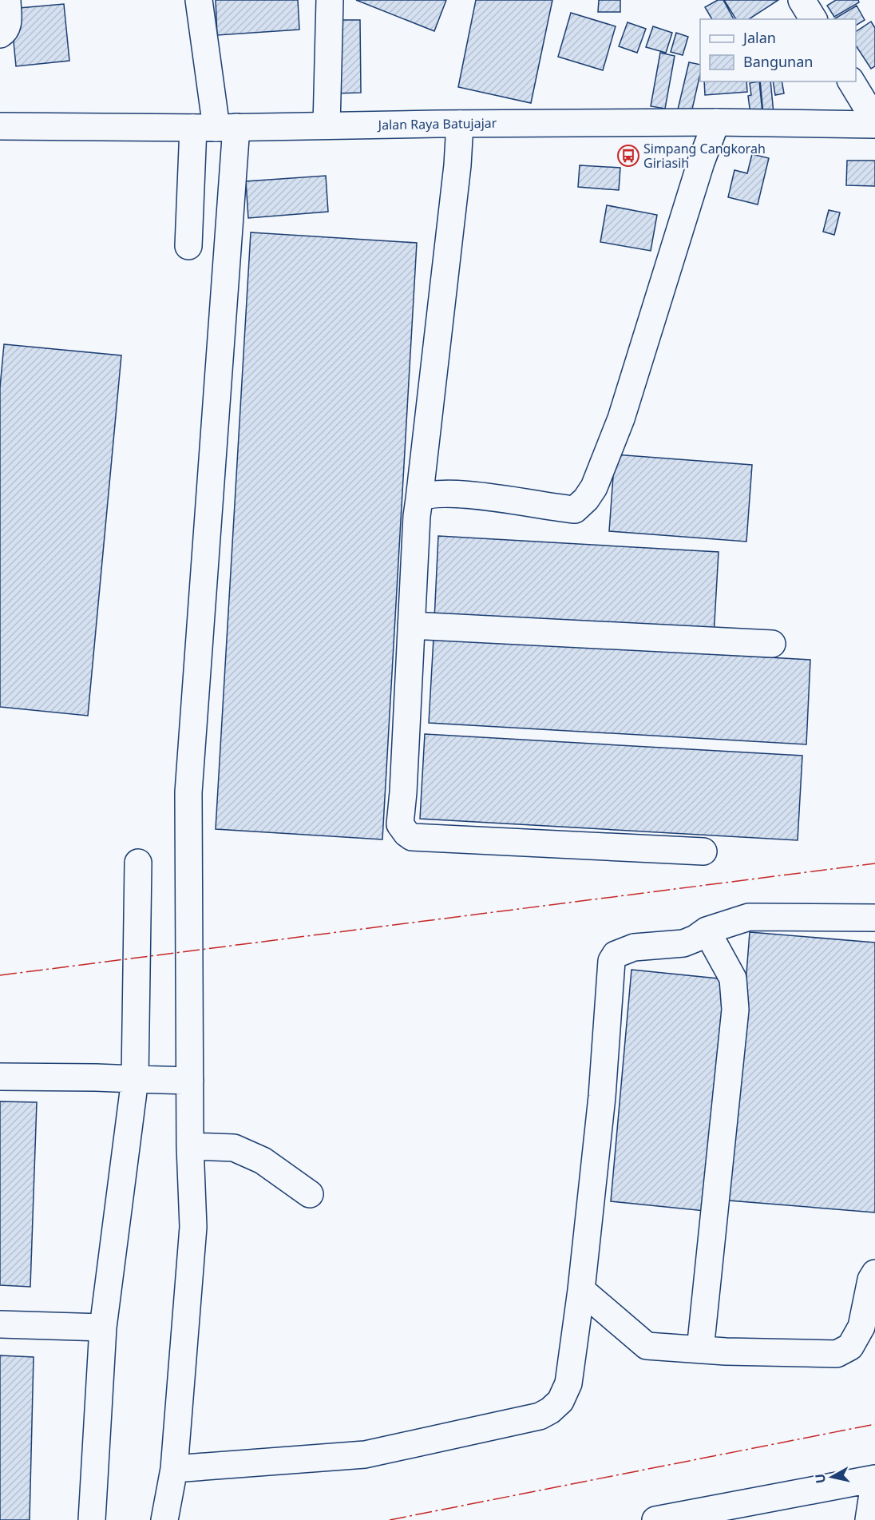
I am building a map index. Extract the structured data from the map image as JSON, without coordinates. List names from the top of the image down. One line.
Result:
{"streets":{"main road":["Jalan Raya Batujajar"]},"places":{"bus stop":["Simpang Cangkorah Giriasih"]},"legend":["Jalan","Bangunan"],"north":"left"}
